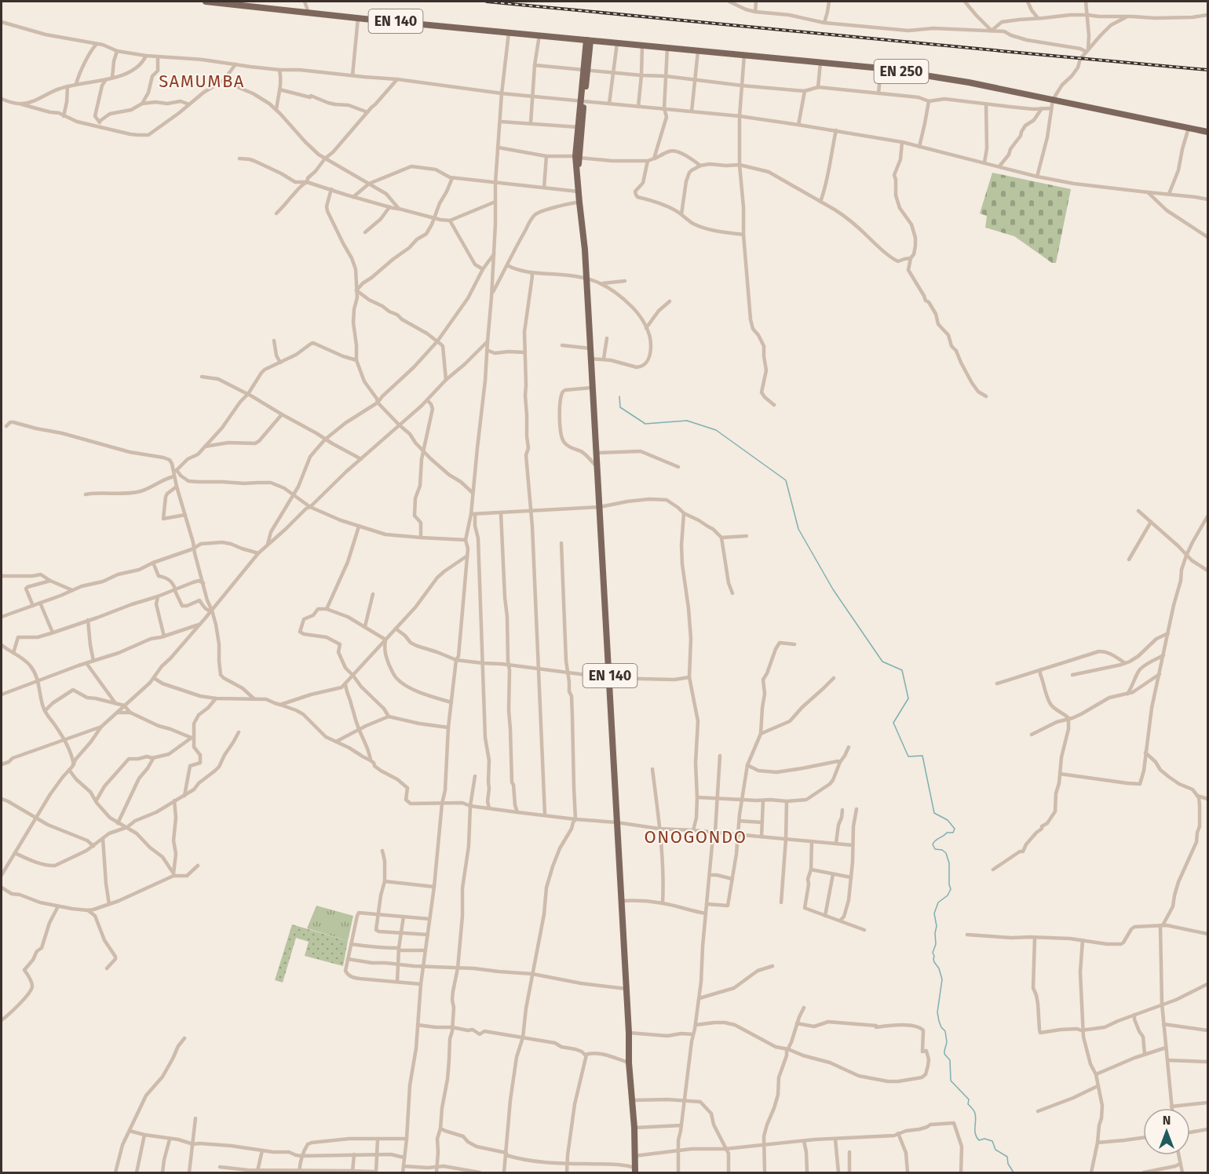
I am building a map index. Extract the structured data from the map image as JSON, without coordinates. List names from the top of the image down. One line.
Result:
{"streets":{"main road":["EN 140","EN 250"]},"crossings":[["EN 140","EN 250"]],"districts":["SAMUMBA","ONOGONDO"],"north":"top"}
